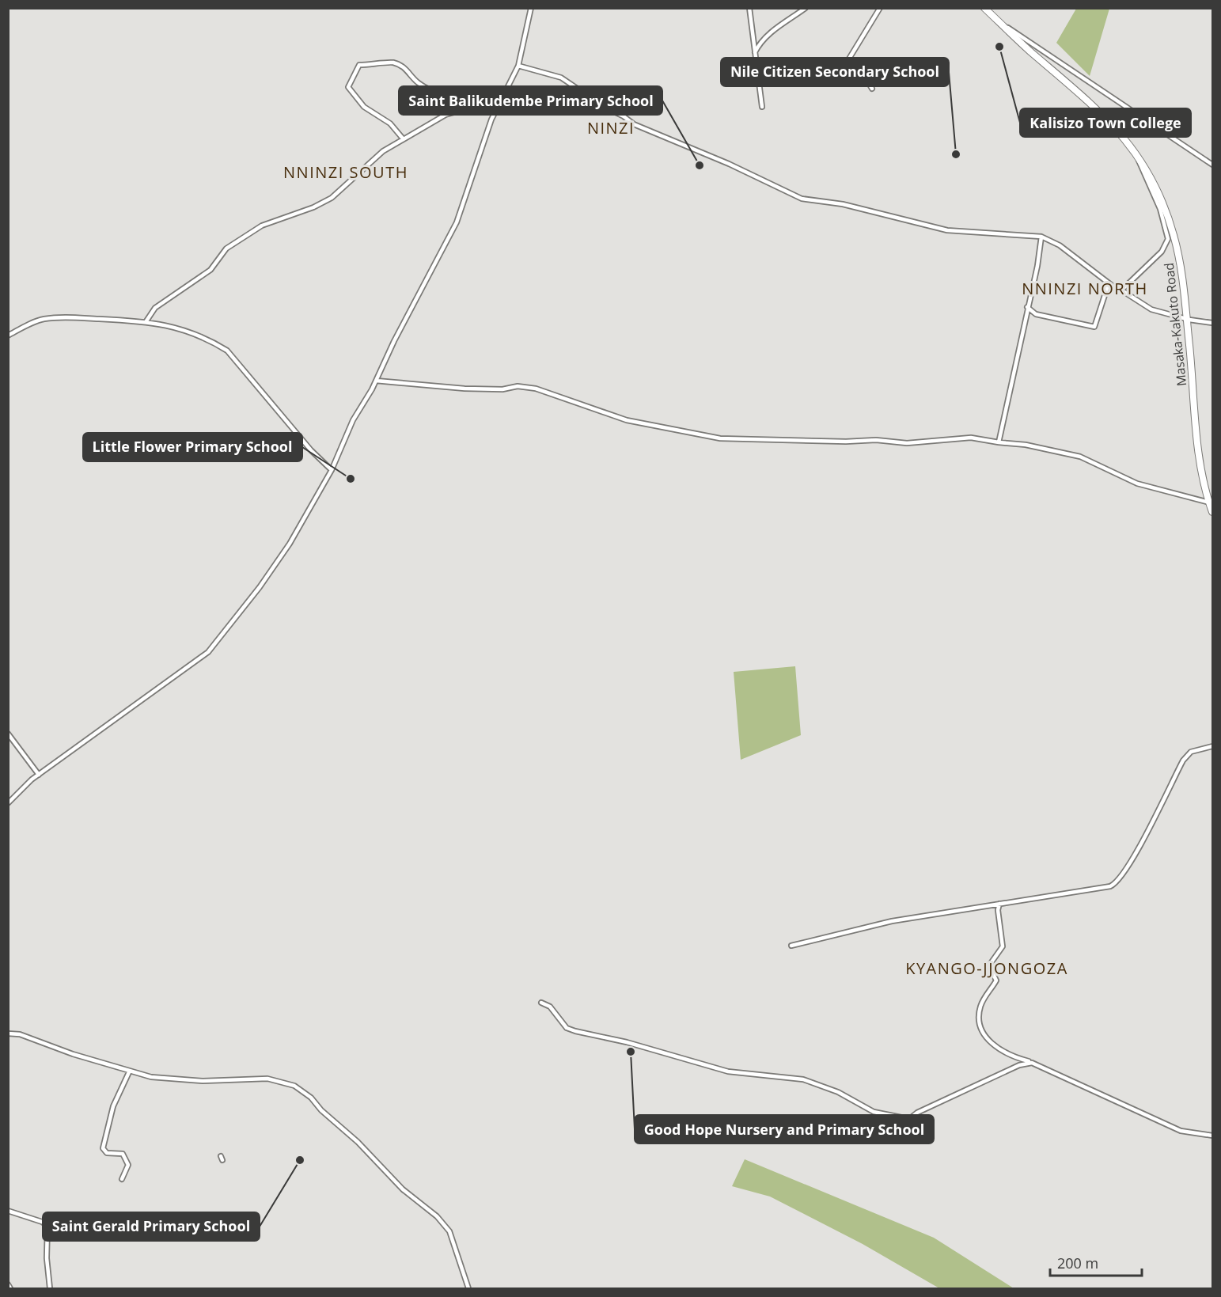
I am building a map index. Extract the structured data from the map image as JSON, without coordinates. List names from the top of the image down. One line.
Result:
{"streets":{"highway":["Masaka-Kakuto Road"]},"districts":["NINZI","NNINZI SOUTH","NNINZI NORTH","KYANGO-JJONGOZA"],"places":["Kalisizo Town College","Nile Citizen Secondary School","Saint Balikudembe Primary School","Little Flower Primary School","Good Hope Nursery and Primary School","Saint Gerald Primary School"],"scale_bar":"200 m"}
